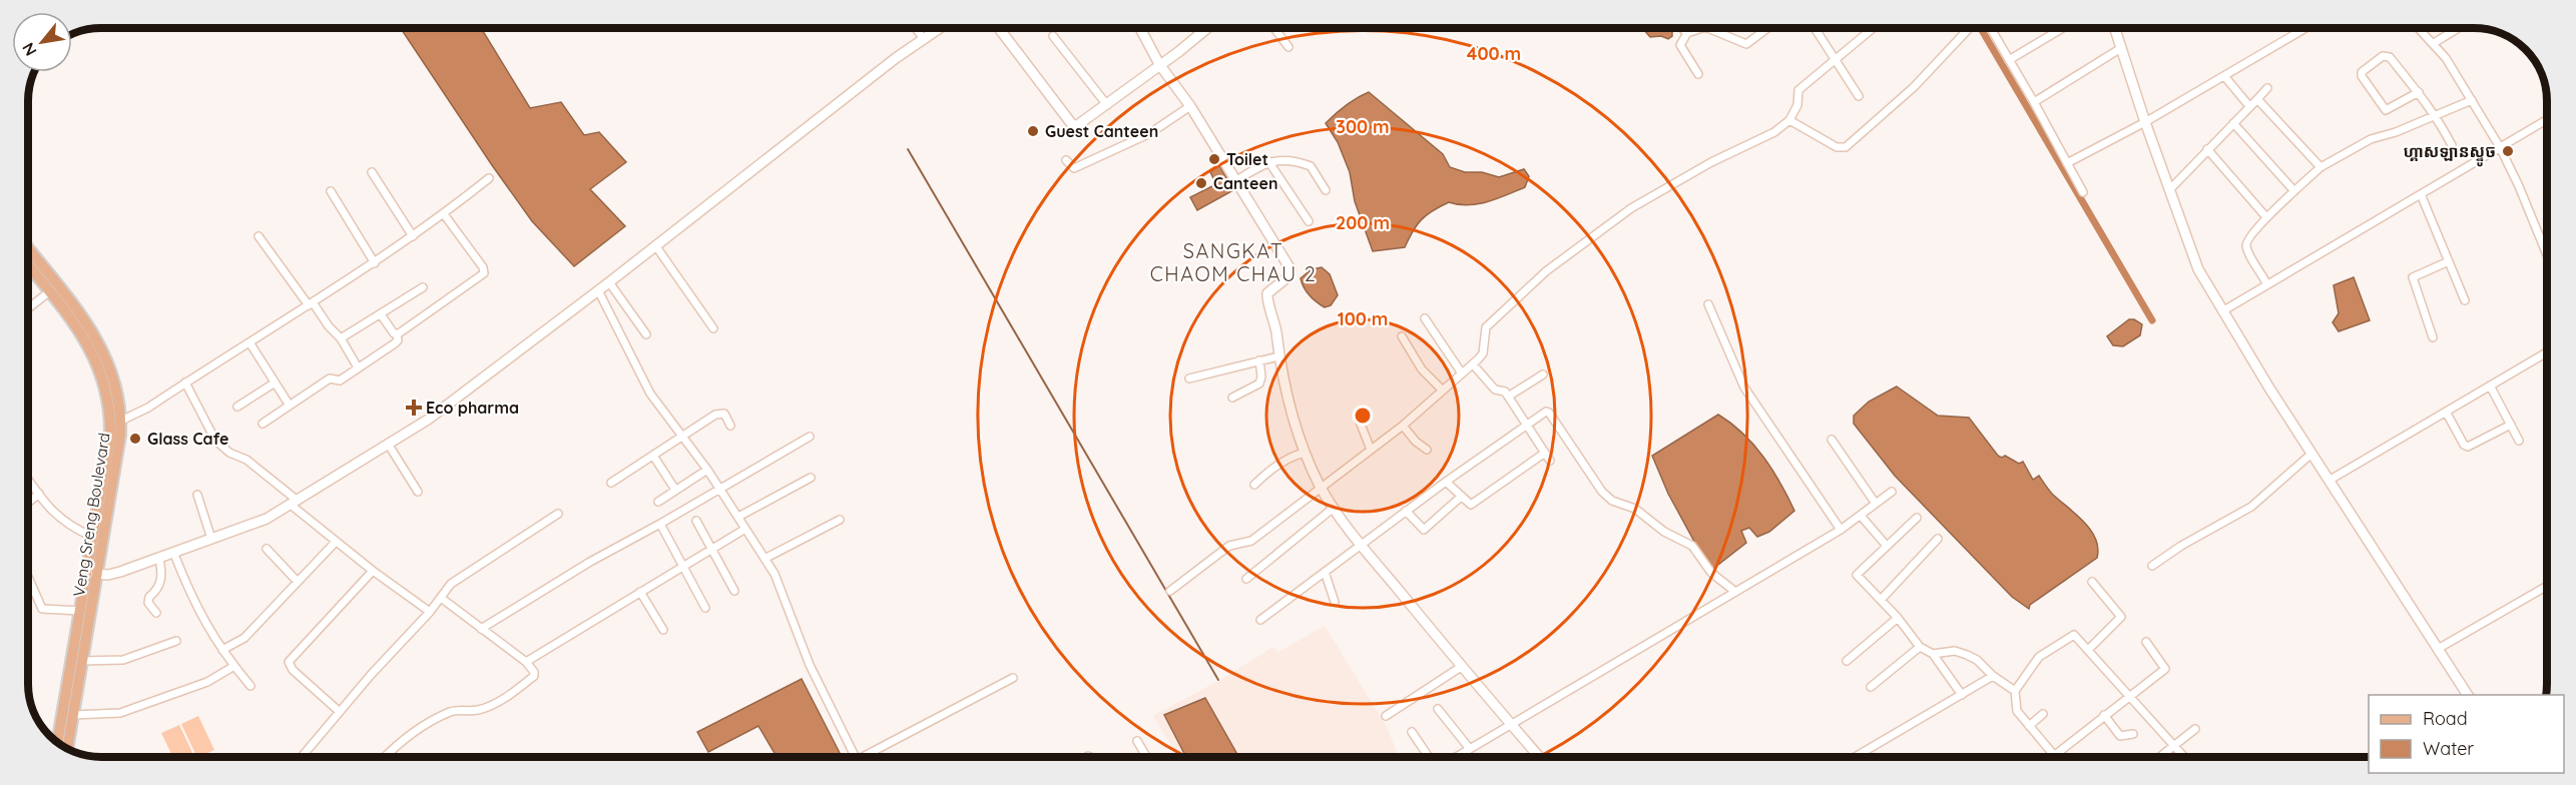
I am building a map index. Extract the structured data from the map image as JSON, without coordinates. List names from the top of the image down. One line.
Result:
{"streets":{"main road":["Veng Sreng Boulevard"]},"districts":["SANGKAT CHAOM CHAU 2"],"places":{"other":["Guest Canteen","ហ្គាសឡានស្ទូច","Toilet","Canteen","Glass Cafe"],"health":["Eco pharma"]},"legend":["Road","Water"],"north":"bottom left","rings":["400 m","300 m","200 m","100 m"]}
